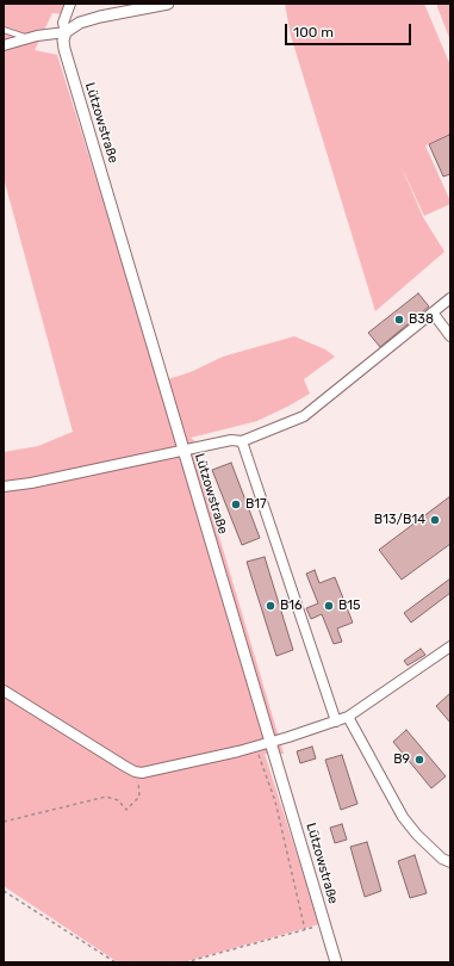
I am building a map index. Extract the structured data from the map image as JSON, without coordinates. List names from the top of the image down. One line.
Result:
{"streets":{"street":["Lützowstraße"]},"places":["B38","B17","B13/B14","B16","B15","B9"],"scale_bar":"100 m"}
